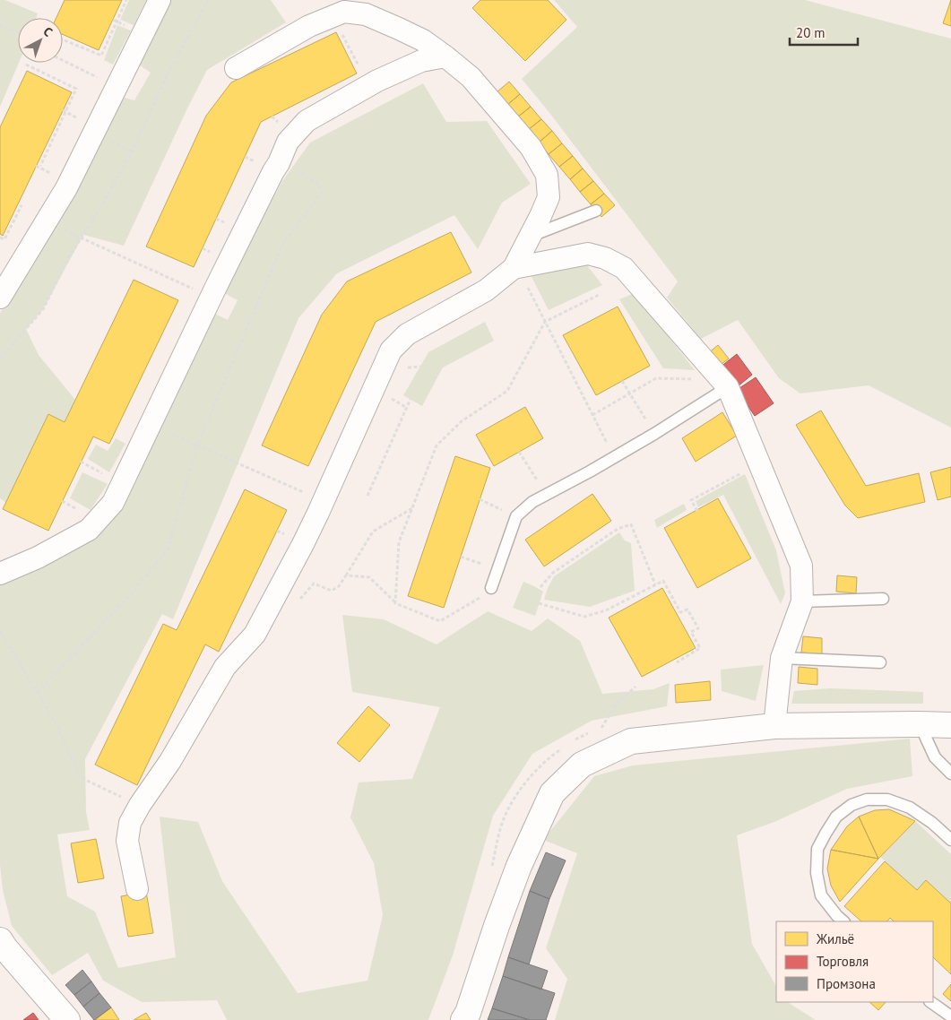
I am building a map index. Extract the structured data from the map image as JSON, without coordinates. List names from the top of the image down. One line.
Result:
{"legend":["Жильё","Торговля","Промзона"],"scale_bar":"20 m","north":"top right"}
